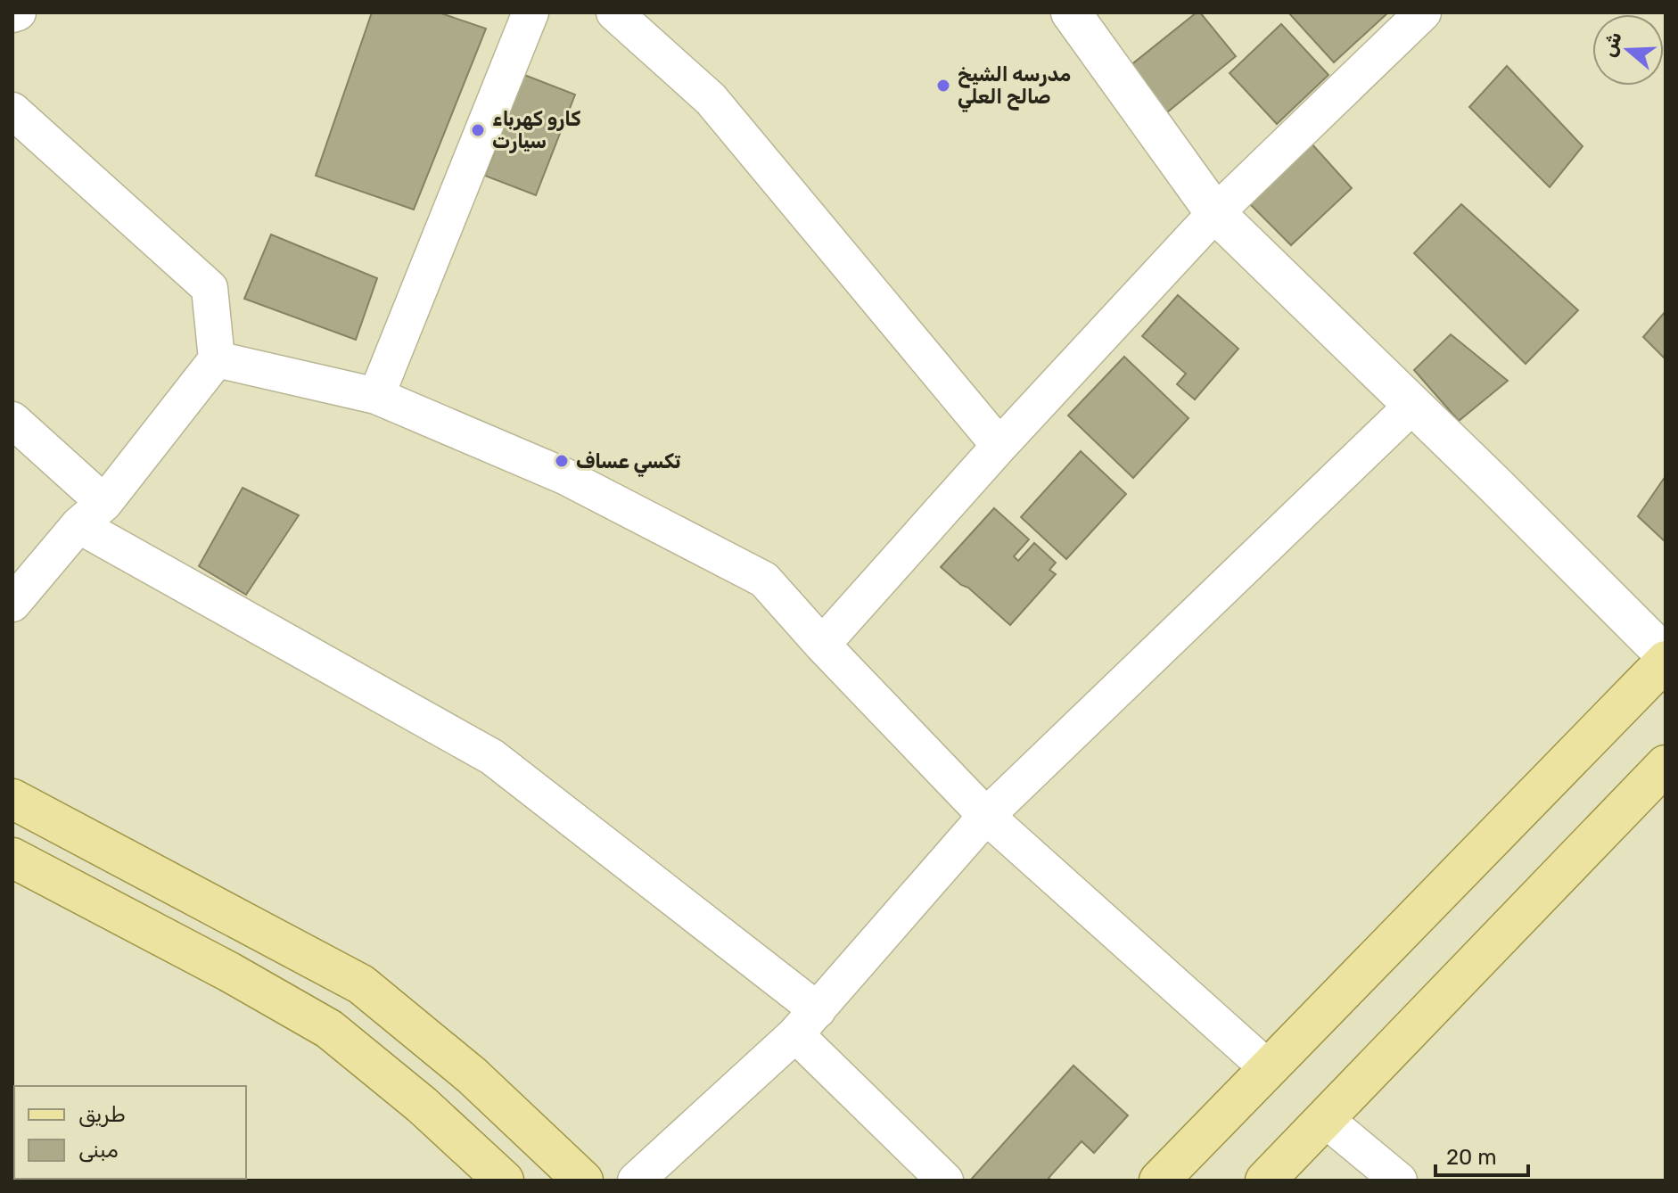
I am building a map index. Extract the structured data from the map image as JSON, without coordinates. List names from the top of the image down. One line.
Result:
{"places":["مدرسه الشيخ صالح العلي","كارو كهرباء سيارت","تكسي عساف"],"legend":["طريق","مبنى"],"scale_bar":"20 m","north":"left"}
